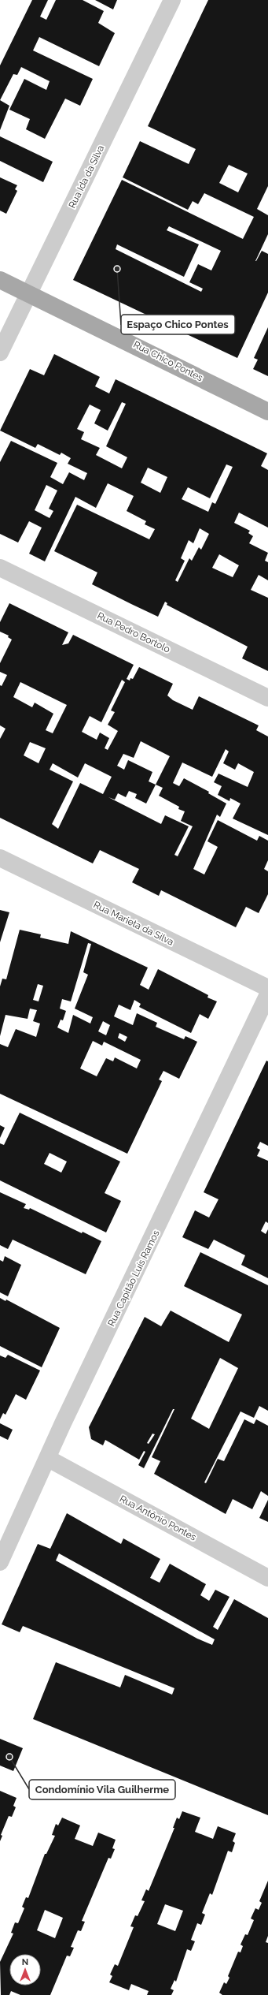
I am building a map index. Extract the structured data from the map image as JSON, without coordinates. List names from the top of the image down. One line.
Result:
{"streets":{"main road":["Rua Chico Pontes"],"street":["Rua Ida da Silva","Rua Pedro Bortolo","Rua Marieta da Silva","Rua Capitão Luís Ramos","Rua Antônio Pontes"]},"crossings":[["Rua Ida da Silva","Rua Chico Pontes"],["Rua Capitão Luís Ramos","Rua Antônio Pontes"]],"places":["Espaço Chico Pontes","Condomínio Vila Guilherme"],"north":"top"}
